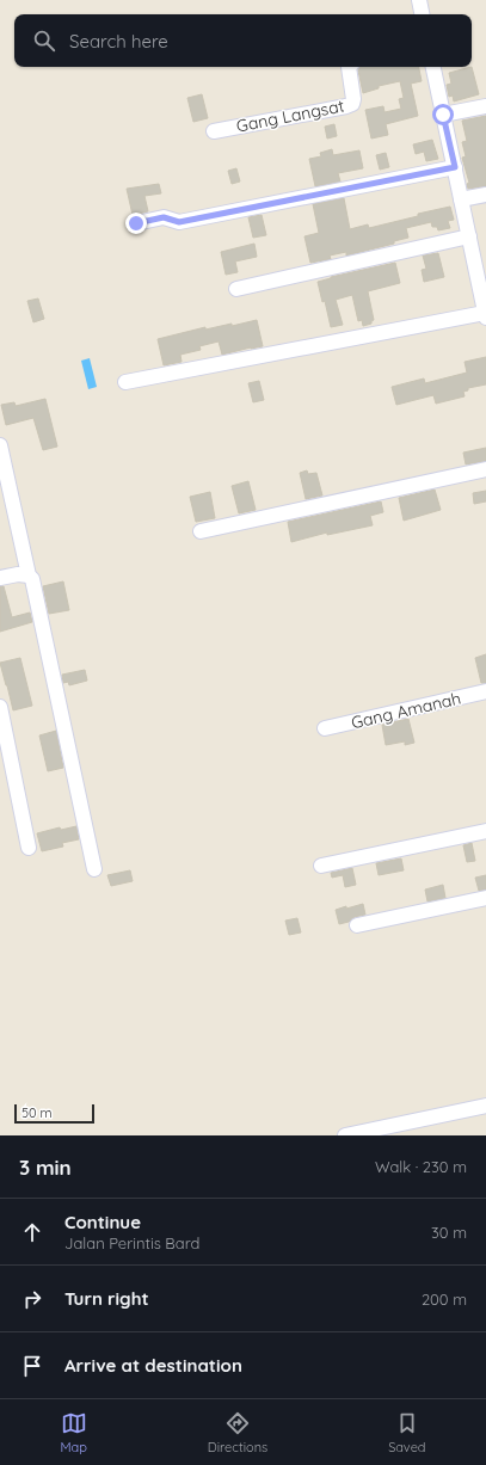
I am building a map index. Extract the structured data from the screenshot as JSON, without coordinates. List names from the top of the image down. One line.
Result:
{"streets":{"street":["Gang Langsat","Gang Amanah"]},"scale_bar":"50 m","page":{"search":"Search here","scale":"50 m","heading":["3 min","Walk · 230 m"],"list":[["Continue","Jalan Perintis Bard","30 m"],["Turn right","200 m"],"Arrive at destination"],"nav":["Map","Directions","Saved"]}}
